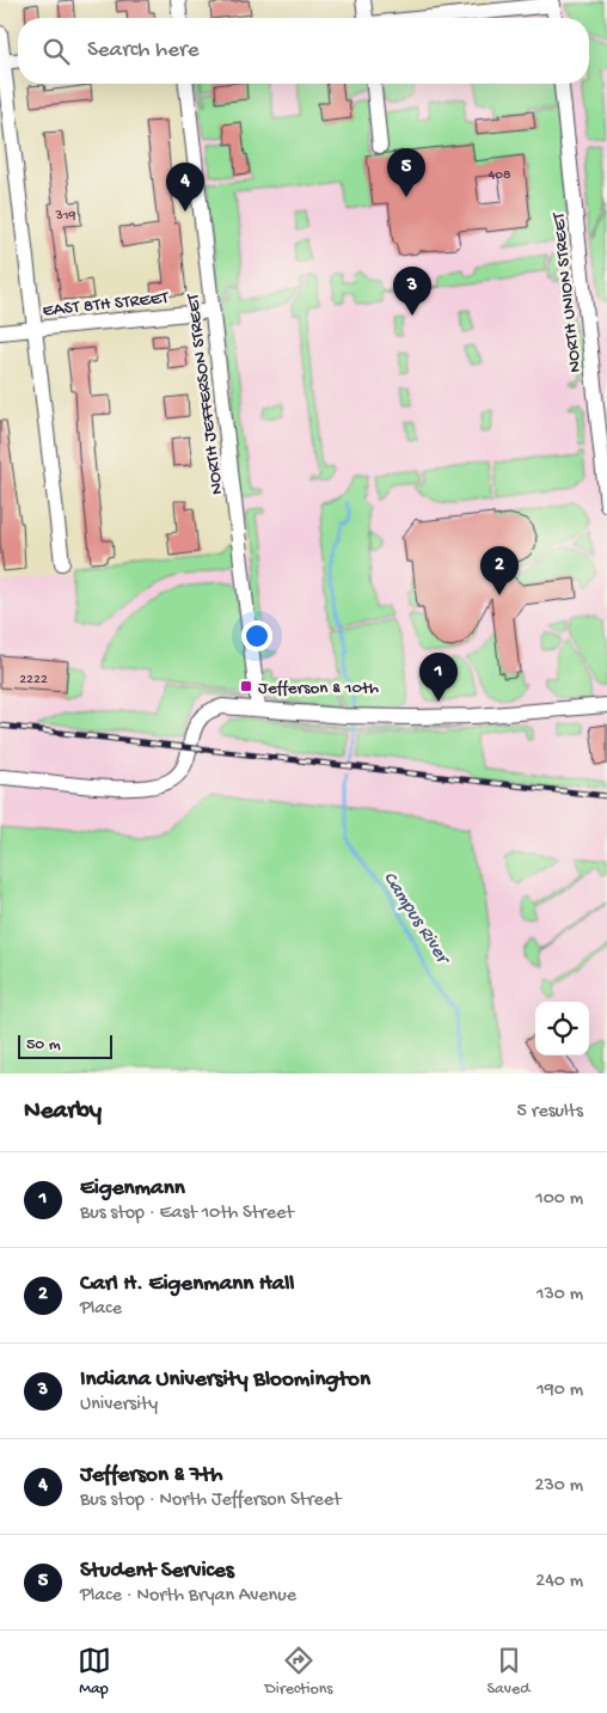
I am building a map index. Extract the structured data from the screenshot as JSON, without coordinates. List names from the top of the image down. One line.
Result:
{"streets":{"street":["NORTH UNION STREET","EAST 8TH STREET","NORTH JEFFERSON STREET"]},"crossings":[["EAST 8TH STREET","NORTH JEFFERSON STREET"]],"water":["Campus River"],"places":{"transit":["Jefferson & 10th"]},"house_numbers":["408","319","2222"],"scale_bar":"50 m","page":{"search":"Search here","pins":["5","4","3","2","1"],"scale":"50 m","heading":["Nearby","5 results"],"list":[{"mark":"1","name":"Eigenmann","note":"Bus stop · East 10th Street","value":"100 m"},{"mark":"2","name":"Carl H. Eigenmann Hall","note":"Place","value":"130 m"},{"mark":"3","name":"Indiana University Bloomington","note":"University","value":"190 m"},{"mark":"4","name":"Jefferson & 7th","note":"Bus stop · North Jefferson Street","value":"230 m"},{"mark":"5","name":"Student Services","note":"Place · North Bryan Avenue","value":"240 m"}],"nav":["Map","Directions","Saved"]}}
